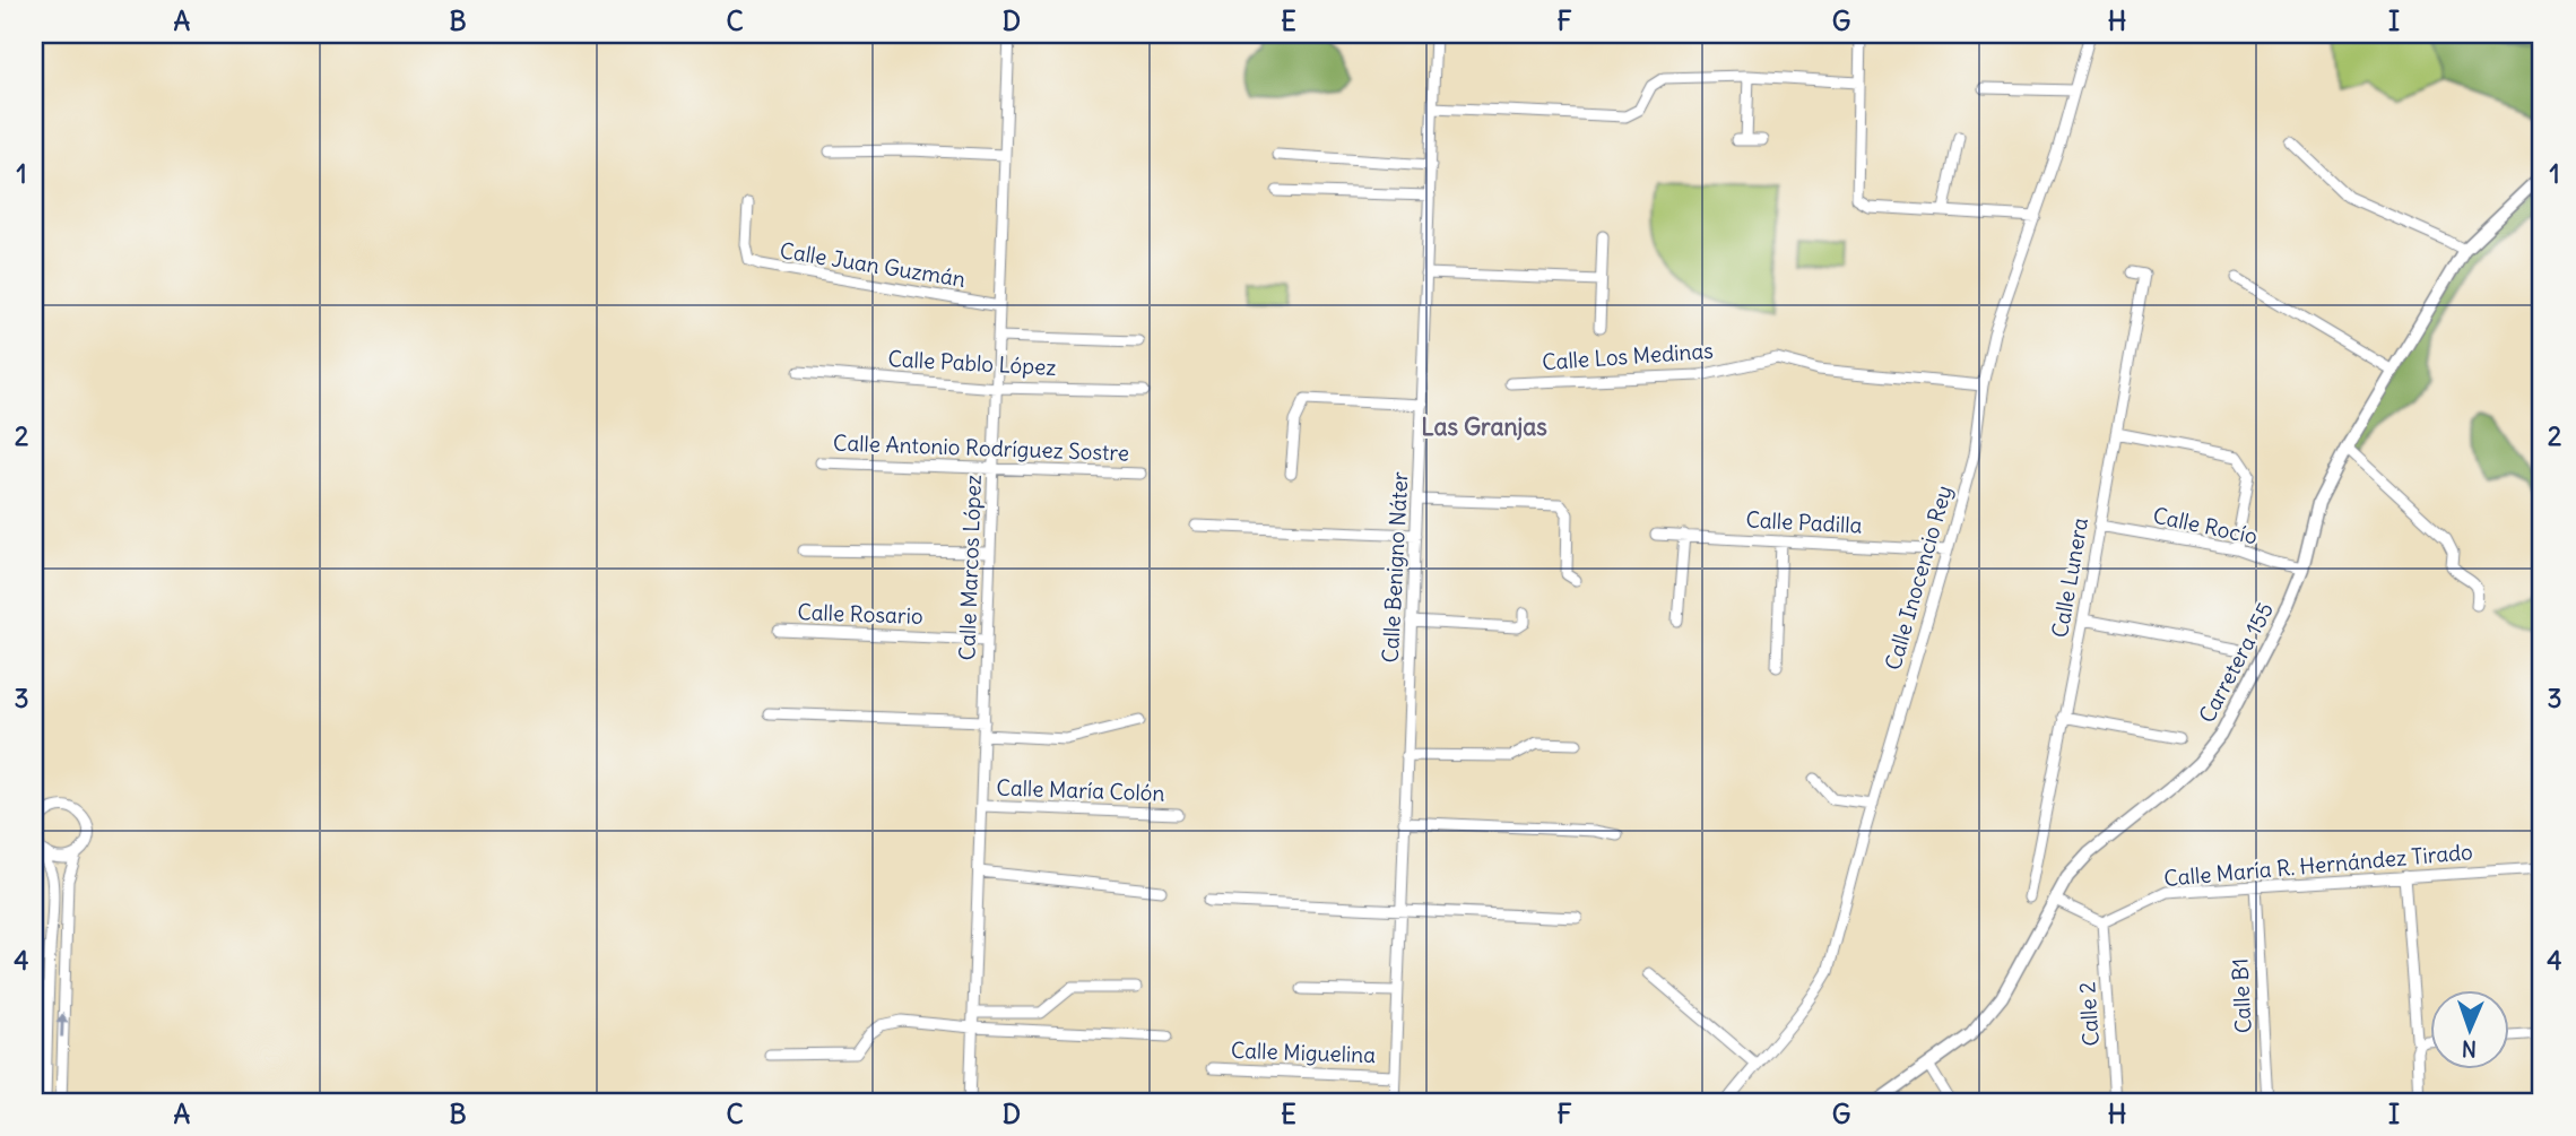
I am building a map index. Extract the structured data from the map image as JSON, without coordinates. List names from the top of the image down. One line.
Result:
{"streets":{"street":["Calle Juan Guzmán","Calle Los Medinas","Calle Pablo López","Calle Antonio Rodríguez Sostre","Calle Padilla","Calle Rocío","Calle Marcos López","Calle Benigno Náter","Calle Inocencio Rey","Calle Lunera","Calle Rosario","Carretera 155","Calle María Colón","Calle María R. Hernández Tirado","Calle B1","Calle 2","Calle Miguelina"]},"crossings":[["Calle Juan Guzmán","Calle Marcos López"],["Calle Los Medinas","Calle Inocencio Rey"],["Calle Pablo López","Calle Marcos López"],["Calle Antonio Rodríguez Sostre","Calle Marcos López"],["Calle Padilla","Calle Inocencio Rey"],["Calle Rocío","Calle Lunera"],["Calle Rocío","Carretera 155"],["Calle Marcos López","Calle Rosario"],["Calle Marcos López","Calle María Colón"],["Calle Benigno Náter","Calle Miguelina"],["Calle María R. Hernández Tirado","Calle B1"],["Calle María R. Hernández Tirado","Calle 2"]],"districts":["Las Granjas"],"north":"bottom","grid":{"columns":["A","B","C","D","E","F","G","H","I"],"rows":["1","2","3","4"]}}
